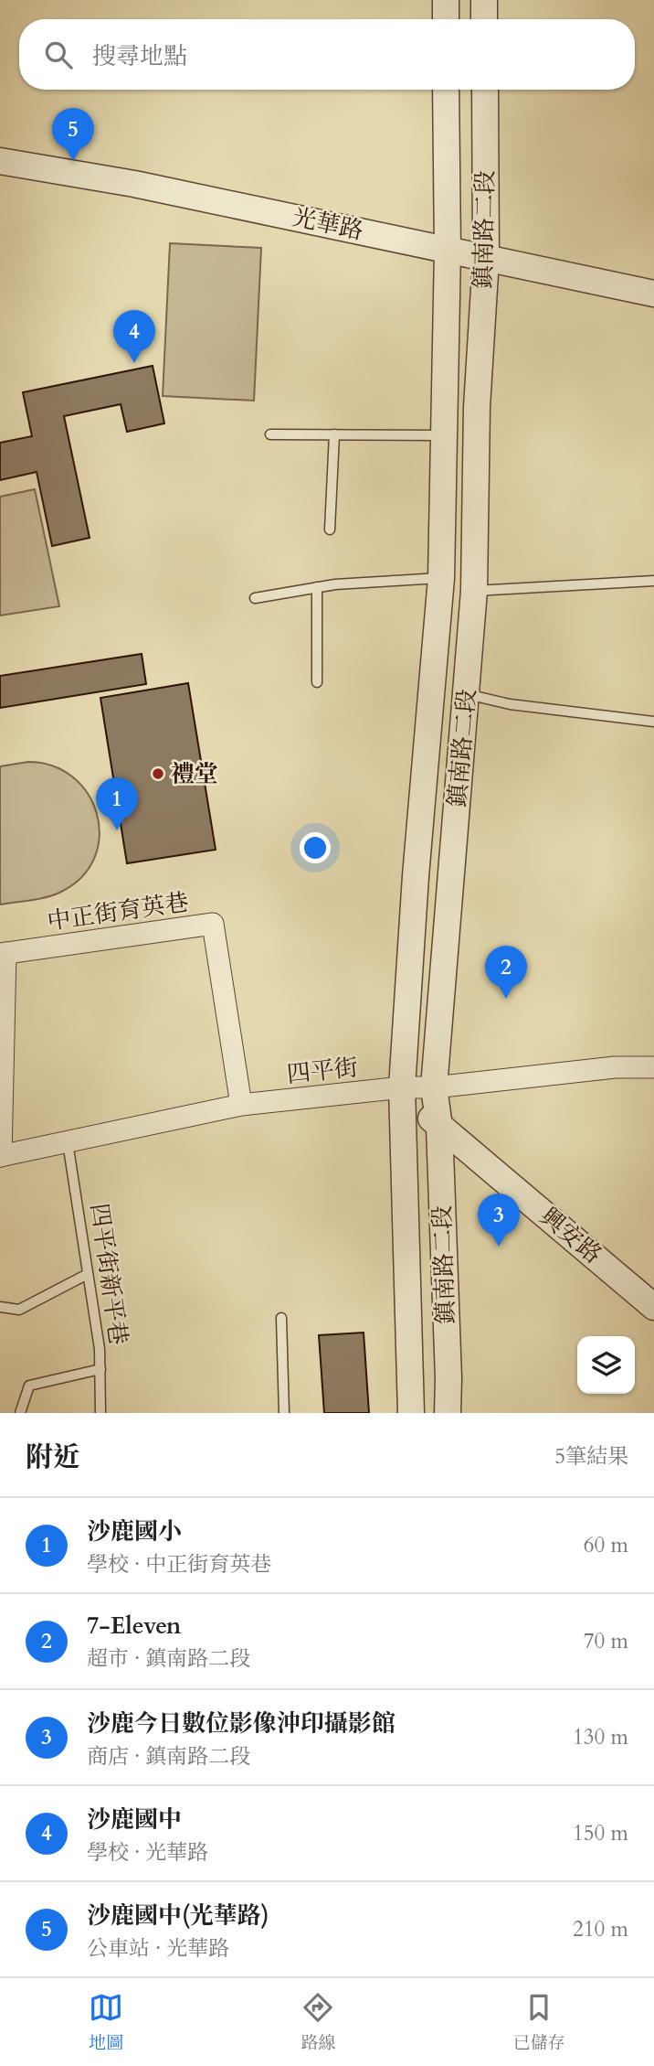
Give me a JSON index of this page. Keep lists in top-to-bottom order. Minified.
{"streets":{"street":["光華路","鎮南路二段","中正街育英巷","四平街","興安路"],"lane":["四平街新平巷"]},"crossings":[["光華路","鎮南路二段"],["鎮南路二段","四平街"],["鎮南路二段","興安路"],["中正街育英巷","四平街"],["四平街","興安路"],["四平街","四平街新平巷"]],"places":["禮堂"],"page":{"search":"搜尋地點","pins":["5","4","1","2","3"],"heading":["附近","5筆結果"],"list":[{"mark":"1","name":"沙鹿國小","note":"學校 · 中正街育英巷","value":"60 m"},{"mark":"2","name":"7-Eleven","note":"超市 · 鎮南路二段","value":"70 m"},{"mark":"3","name":"沙鹿今日數位影像沖印攝影館","note":"商店 · 鎮南路二段","value":"130 m"},{"mark":"4","name":"沙鹿國中","note":"學校 · 光華路","value":"150 m"},{"mark":"5","name":"沙鹿國中(光華路)","note":"公車站 · 光華路","value":"210 m"}],"nav":["地圖","路線","已儲存"]}}
